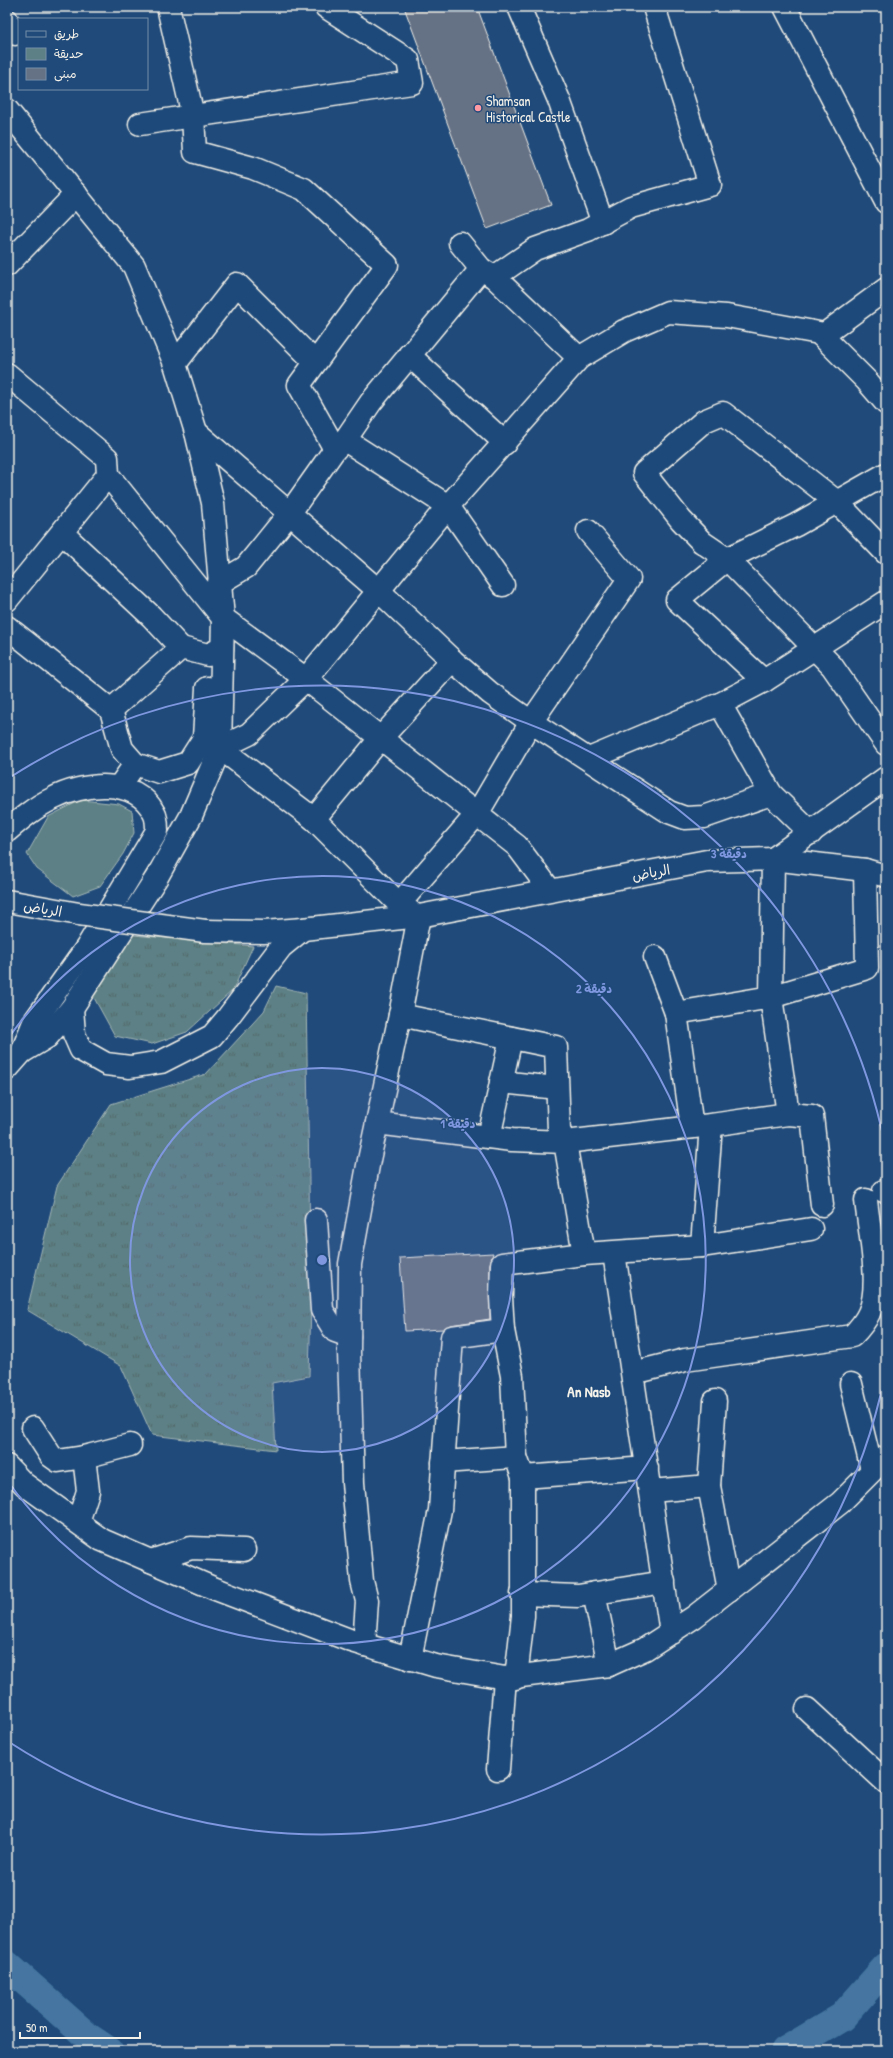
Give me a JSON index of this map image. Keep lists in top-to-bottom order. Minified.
{"streets":{"street":["الرياض"]},"districts":["An Nasb"],"places":["Shamsan Historical Castle"],"legend":["طريق","حديقة","مبنى"],"scale_bar":"50 m","rings":["3 دقيقة","2 دقيقة","1 دقيقة"]}
